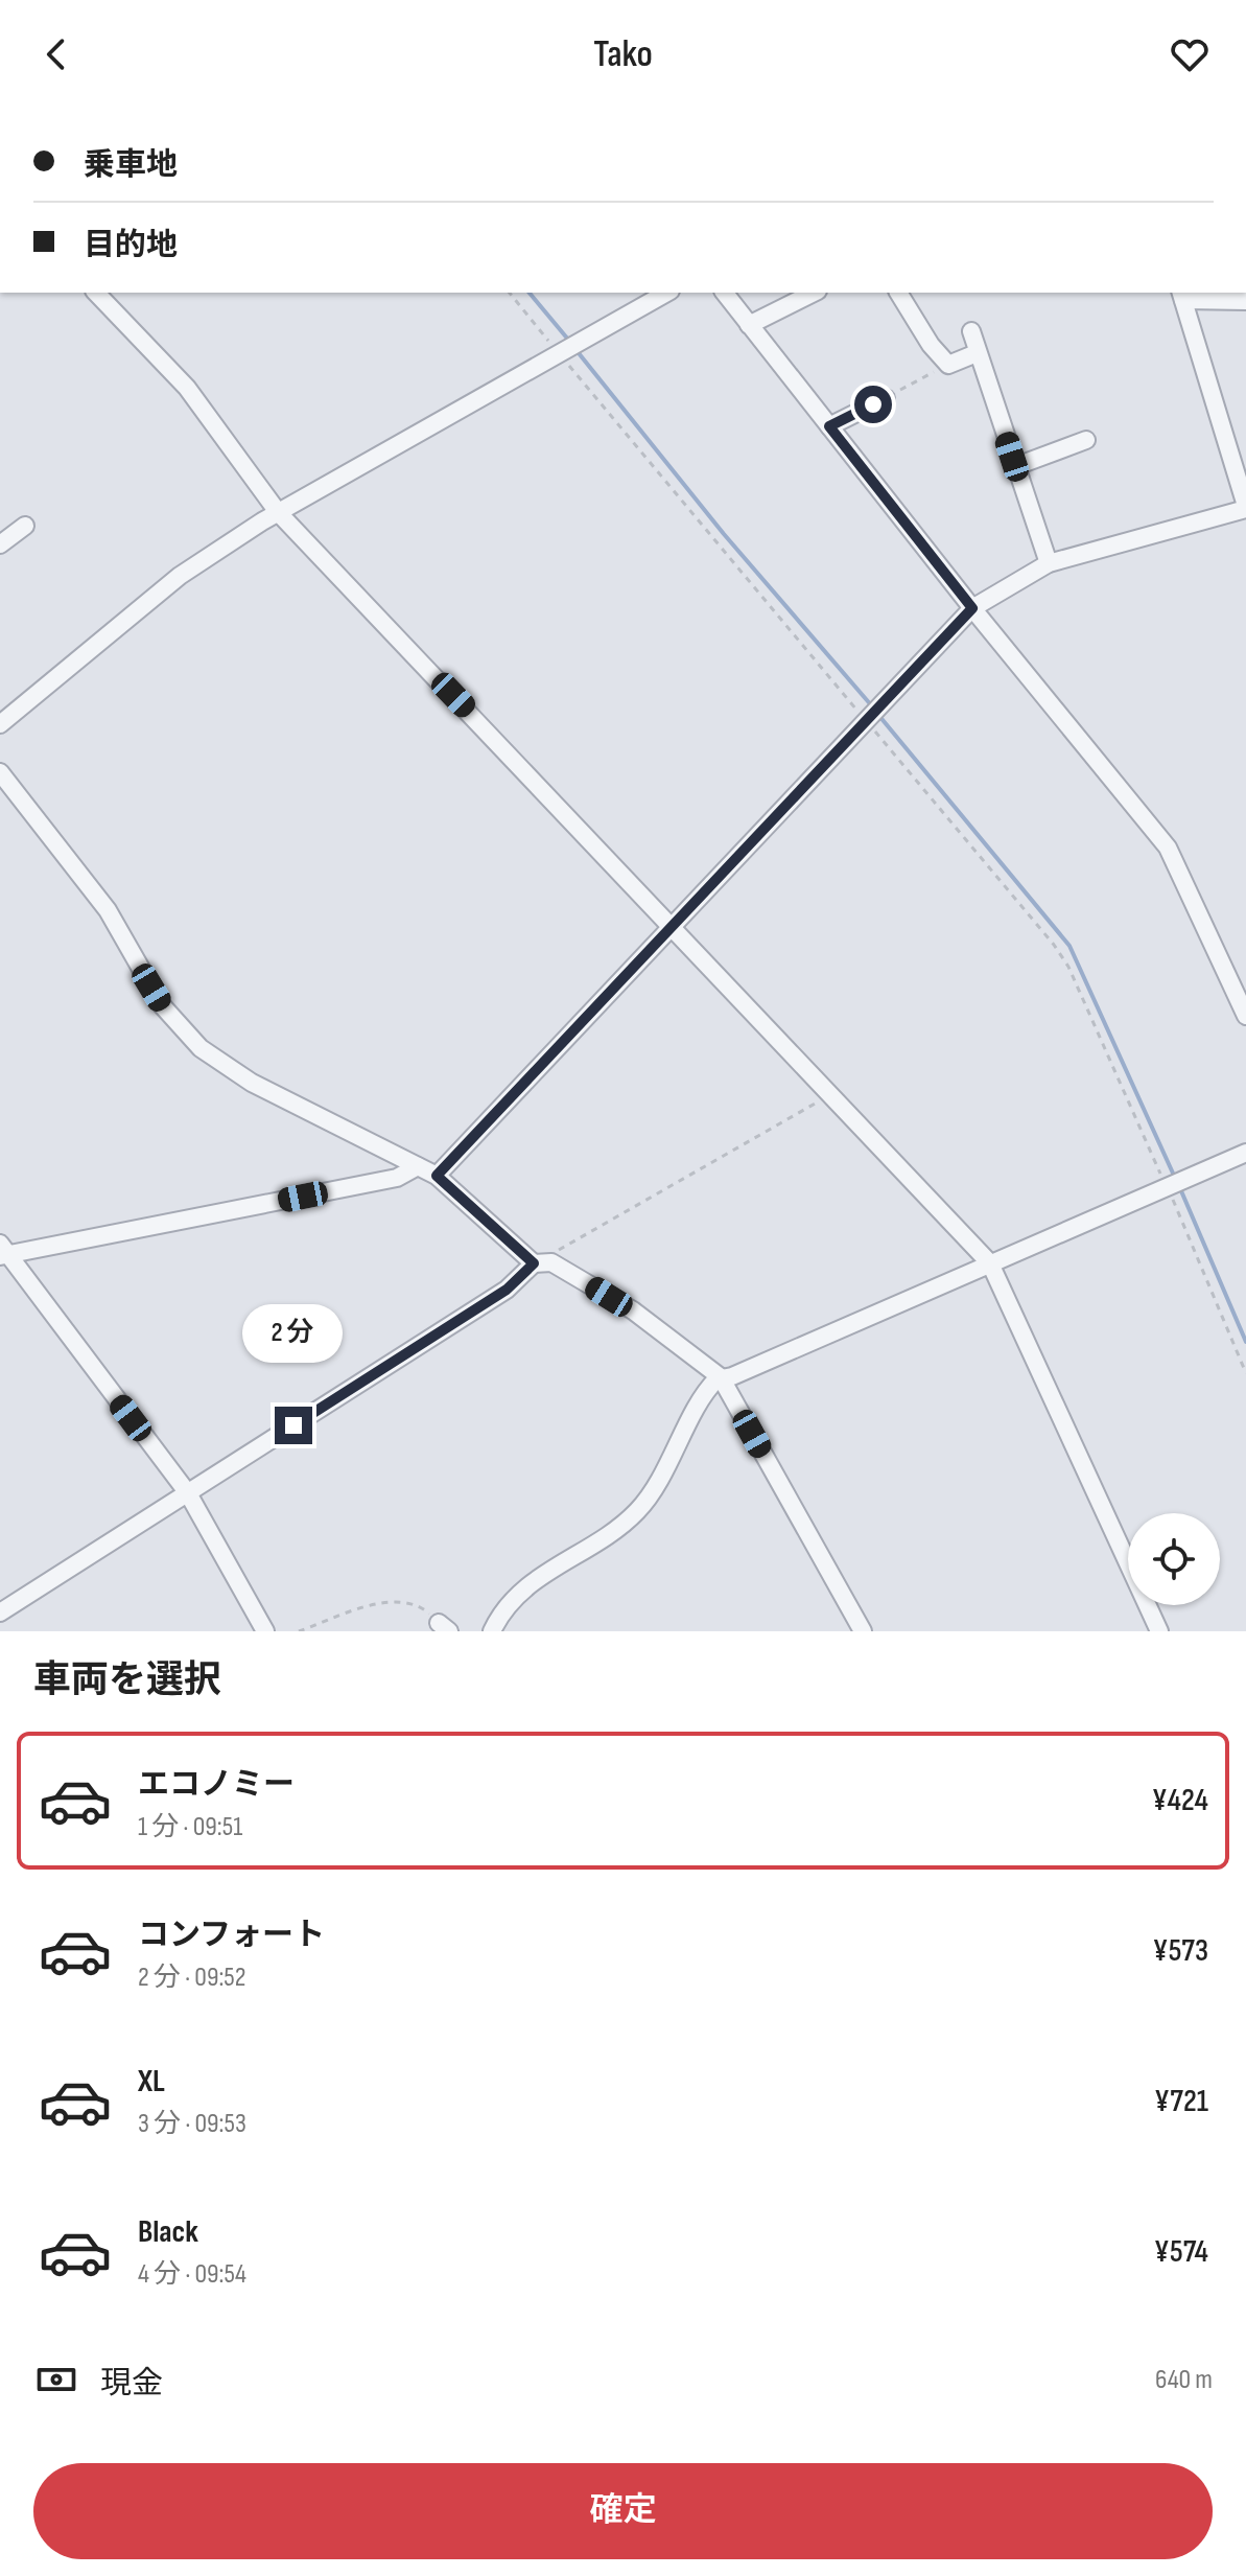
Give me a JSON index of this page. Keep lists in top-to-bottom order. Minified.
{"page":{"header":"Tako","banner":["乗車地","目的地"],"bubble":"2 分","heading":"車両を選択","list":[{"name":"エコノミー","note":"1 分 · 09:51","value":"¥424"},{"name":"コンフォート","note":"2 分 · 09:52","value":"¥573"},{"name":"XL","note":"3 分 · 09:53","value":"¥721"},{"name":"Black","note":"4 分 · 09:54","value":"¥574"}],"pay":["現金","640 m"],"buttons":"確定"}}
